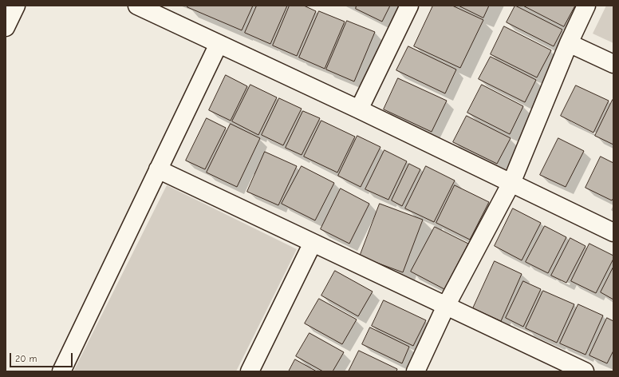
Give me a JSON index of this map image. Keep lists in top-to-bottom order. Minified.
{"scale_bar":"20 m"}
